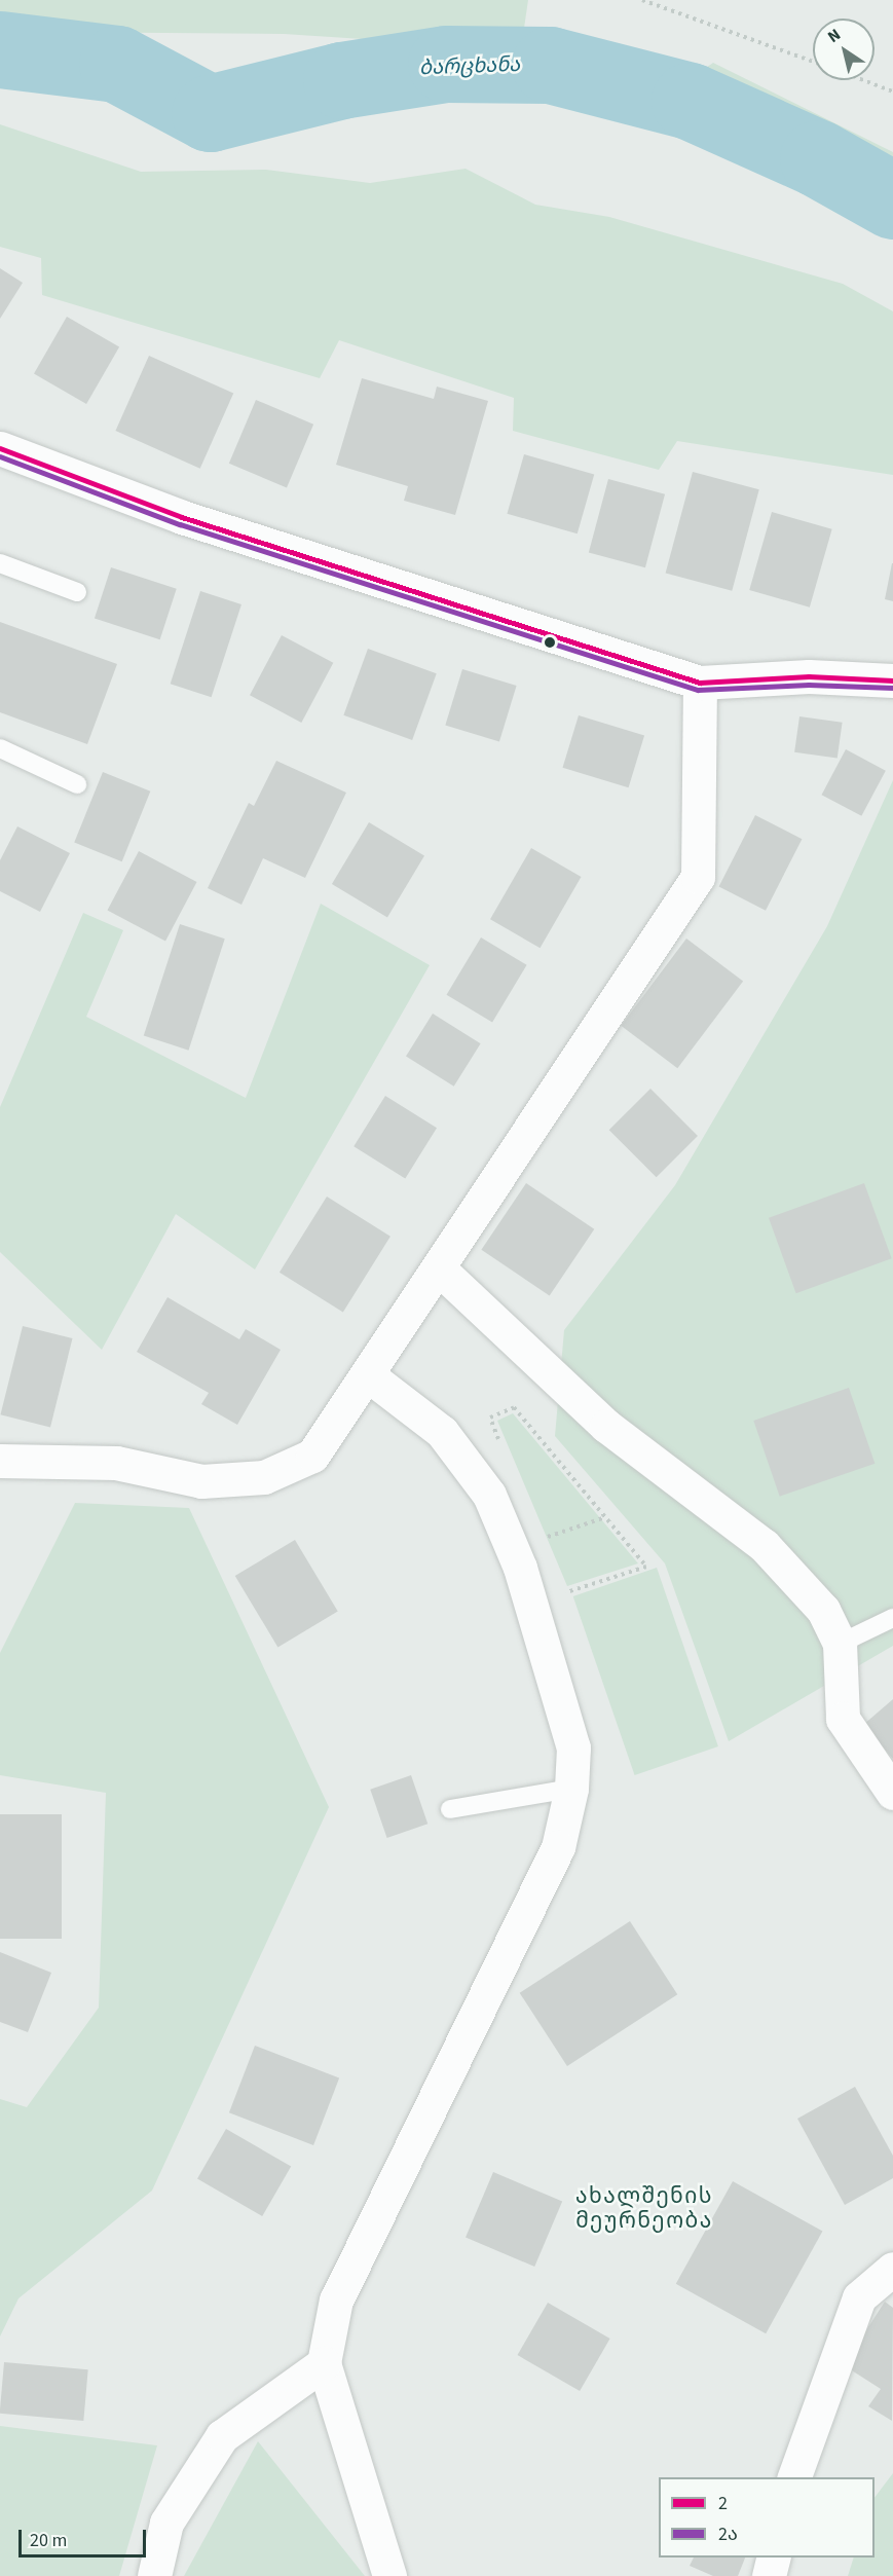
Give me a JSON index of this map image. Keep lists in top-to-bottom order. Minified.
{"districts":["ახალშენის მეურნეობა"],"water":["ბარცხანა"],"lines":["transit line 2","transit line 2ა"],"legend":["2","2ა"],"scale_bar":"20 m","north":"top left"}
